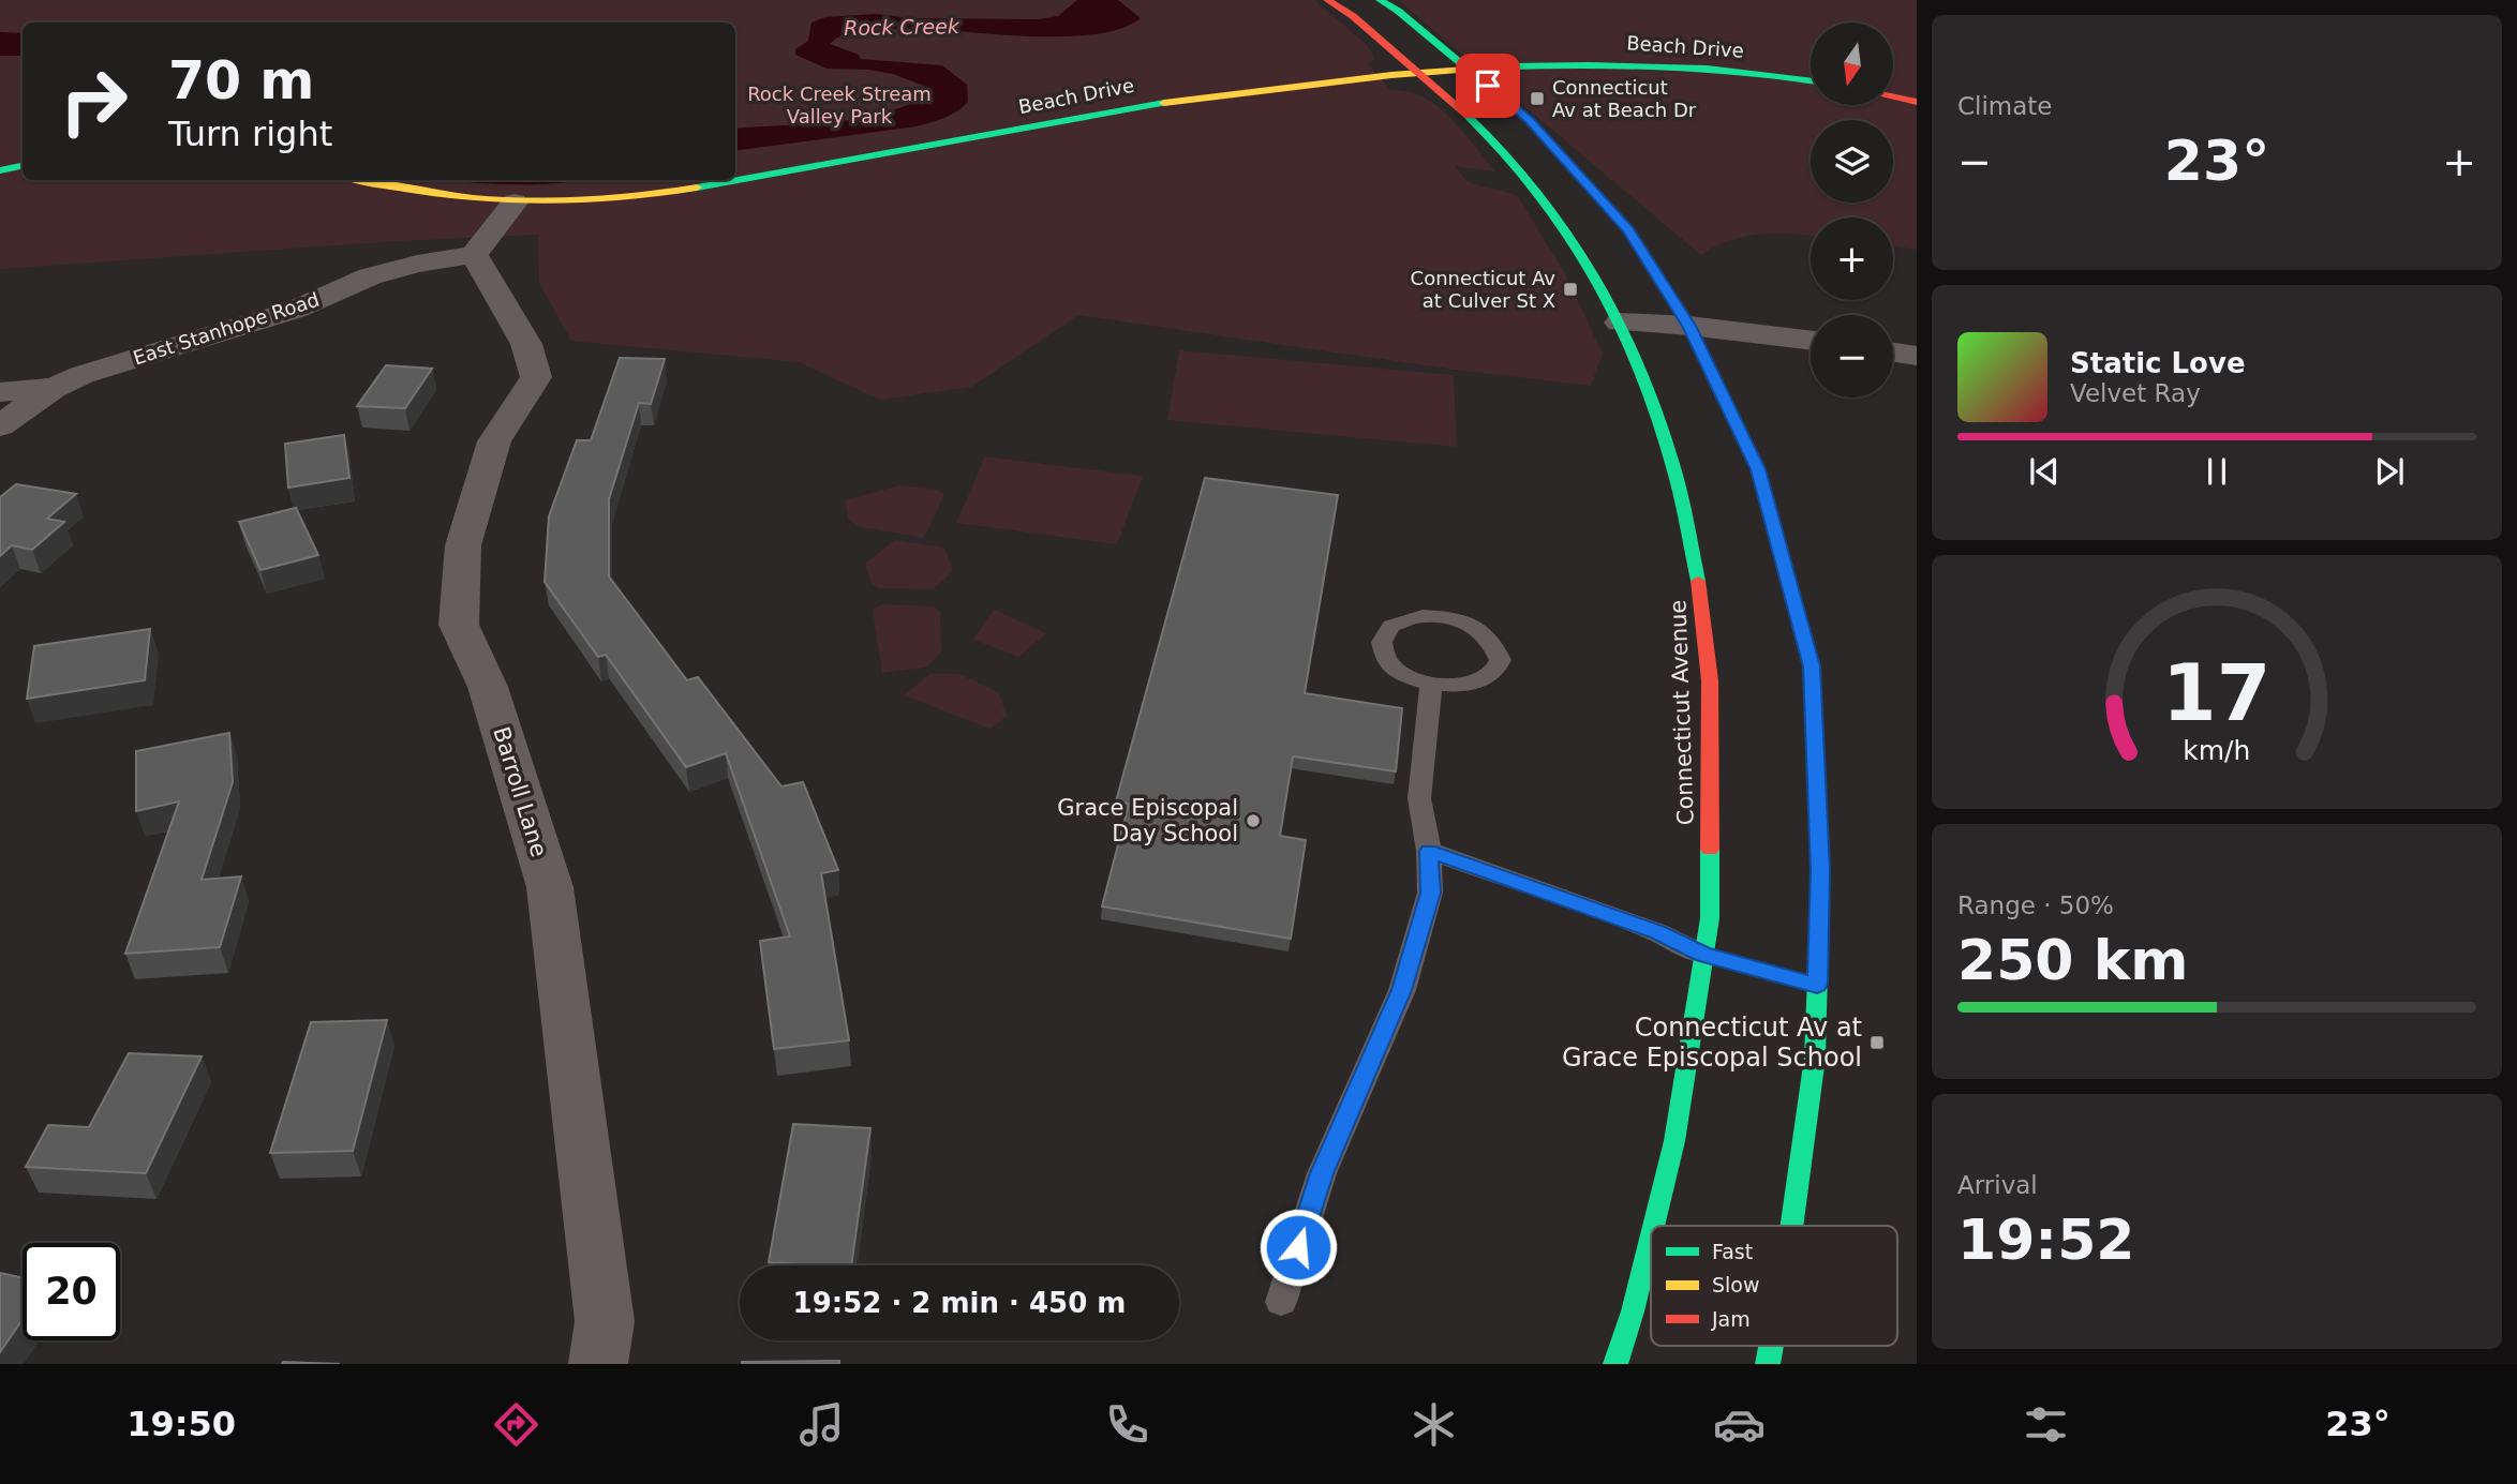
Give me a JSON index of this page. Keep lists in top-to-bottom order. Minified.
{"streets":{"main road":["Beach Drive","Connecticut Avenue"],"street":["East Stanhope Road","Barroll Lane"]},"crossings":[["Beach Drive","Connecticut Avenue"],["East Stanhope Road","Barroll Lane"]],"water":["Rock Creek"],"parks":["Rock Creek Stream Valley Park"],"places":{"transit":["Connecticut Av at Beach Dr","Connecticut Av at Culver St X","Connecticut Av at Grace Episcopal School"],"other":["Grace Episcopal Day School"]},"legend":["Fast","Slow","Jam"],"north":"bottom","page":{"tile":["Climate",["Range · 50%","250 km"],["Arrival","19:52"]],"map_buttons":["+","−"],"turn":["70 m","Turn right"],"heat":["−","23°","+"],"song":["Static Love","Velvet Ray"],"limit":"20","trip":"19:52 · 2 min · 450 m","tabs":["19:50","23°"],"gauge":["17","km/h"]}}
